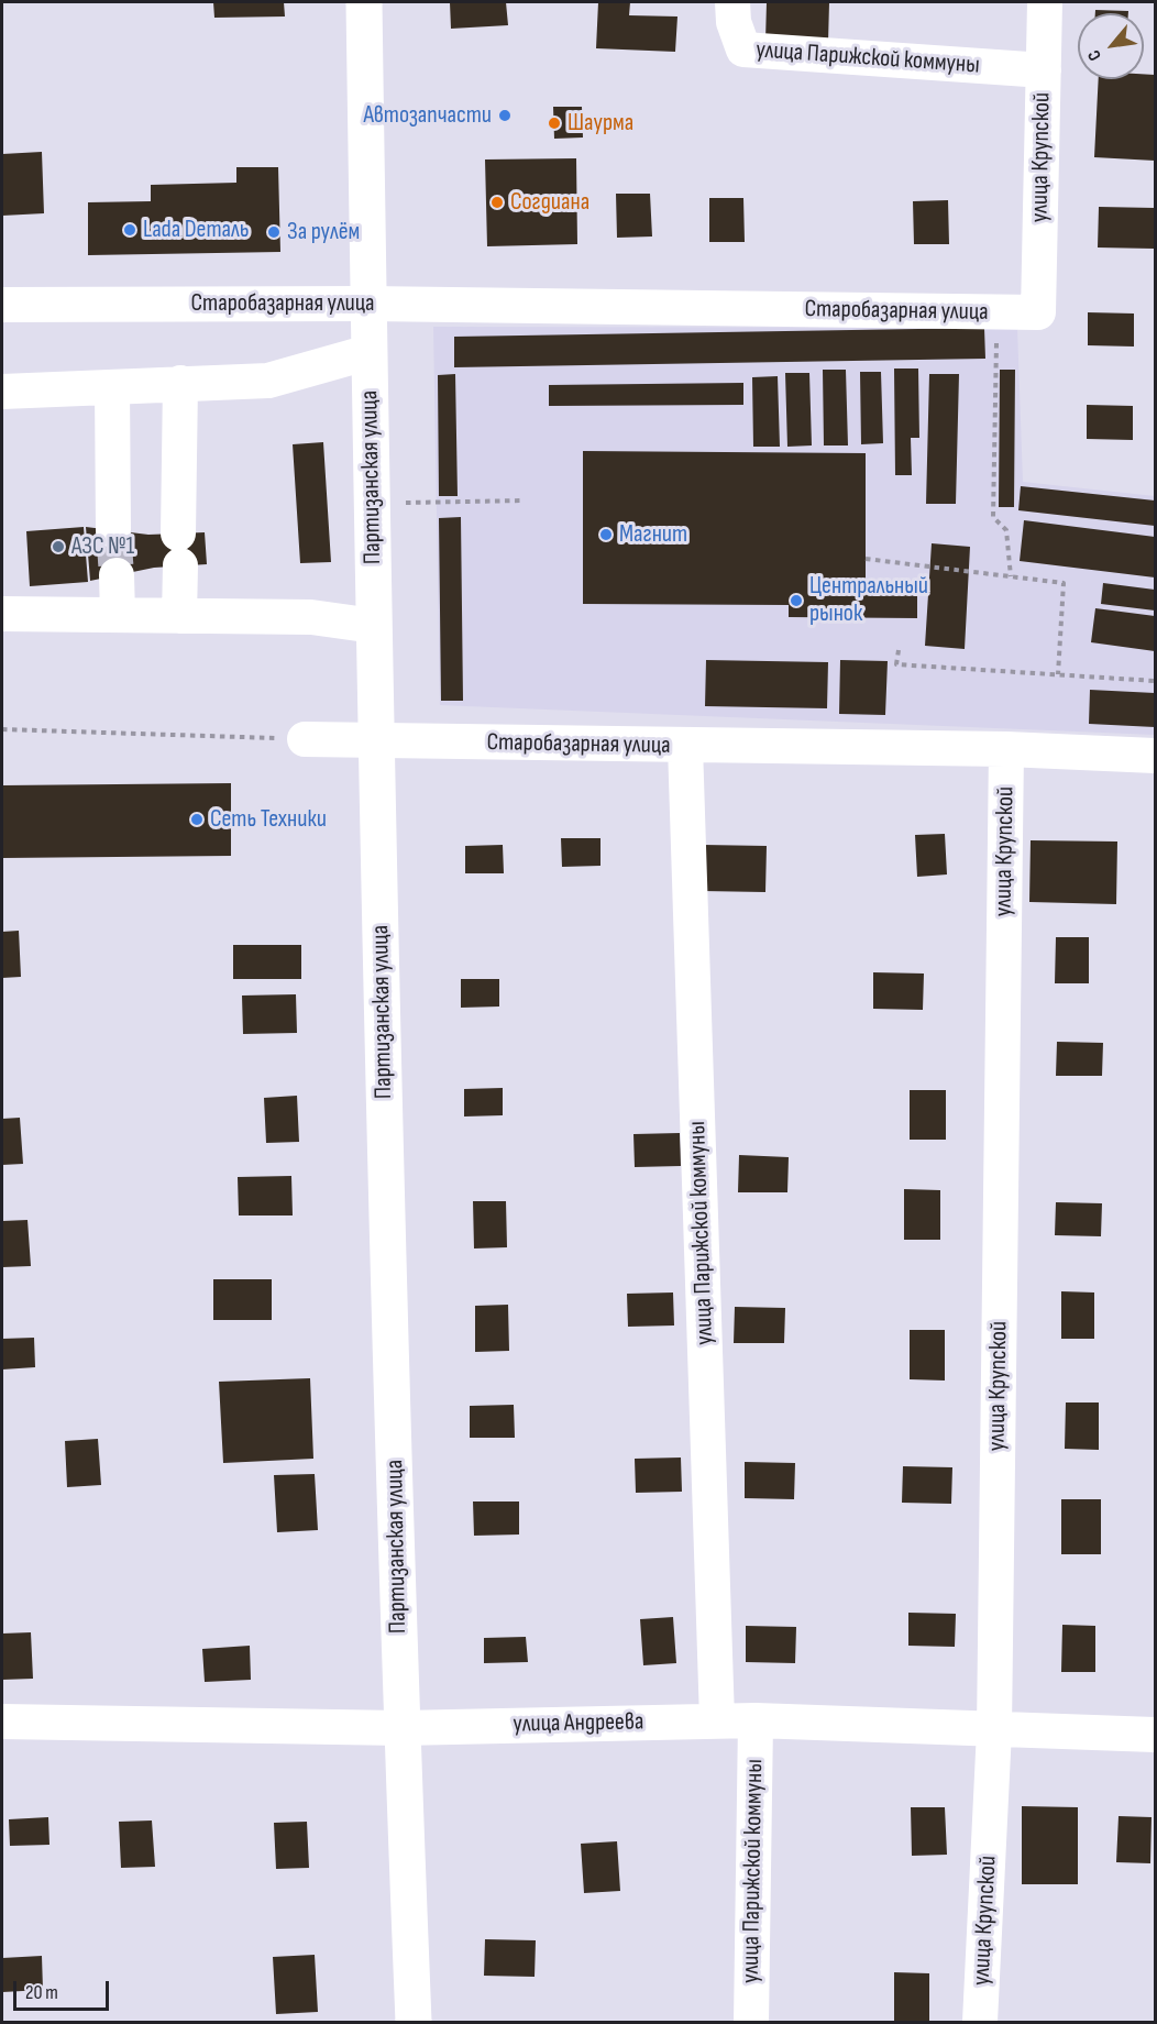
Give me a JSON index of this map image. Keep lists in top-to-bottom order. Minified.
{"streets":{"main road":["Партизанская улица"],"street":["улица Парижской коммуны","улица Крупской","Старобазарная улица","улица Андреева"]},"crossings":[["улица Парижской коммуны","улица Крупской"],["улица Парижской коммуны","Старобазарная улица"],["улица Парижской коммуны","улица Андреева"],["улица Крупской","Старобазарная улица"],["улица Крупской","улица Андреева"],["Старобазарная улица","Партизанская улица"],["Партизанская улица","улица Андреева"]],"places":["Автозапчасти","Шаурма","Согдиана","Lada Dеталь","За рулём","Магнит","АЗС №1","Центральный рынок","Сеть Техники"],"scale_bar":"20 m","north":"bottom left"}
